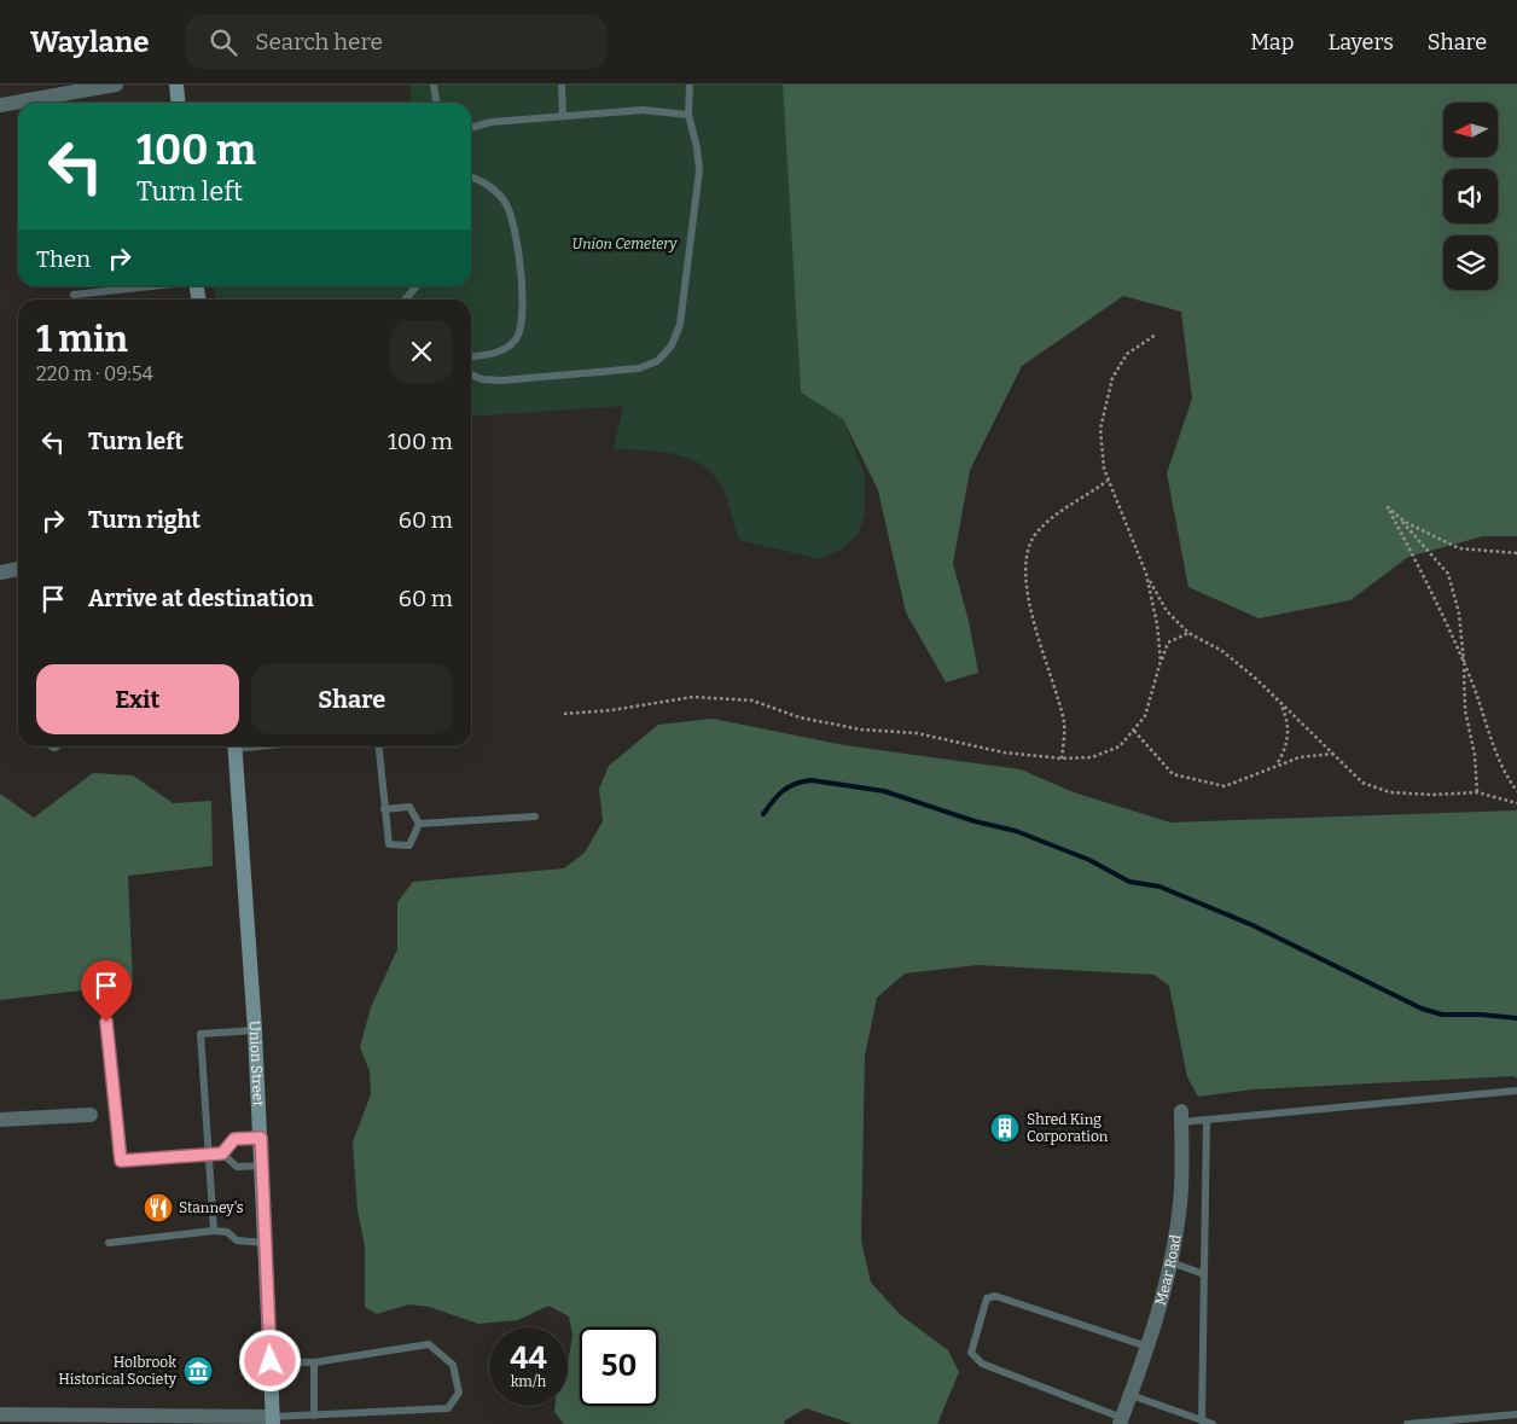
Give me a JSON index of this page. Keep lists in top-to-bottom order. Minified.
{"streets":{"main road":["Union Street"],"street":["Mear Road"]},"parks":["Union Cemetery"],"places":{"building":["Shred King Corporation"],"restaurant":["Stanney's"],"museum":["Holbrook Historical Society"]},"north":"left","page":{"header":"Waylane","search":"Search here","nav":["Map","Layers","Share"],"turn":["100 m","Turn left"],"then":"Then","heading":["1 min","220 m · 09:54"],"list":[{"name":"Turn left","value":"100 m"},{"name":"Turn right","value":"60 m"},{"name":"Arrive at destination","value":"60 m"}],"buttons":["Exit","Share"],"speed":"44 km/h","limit":"50"}}
